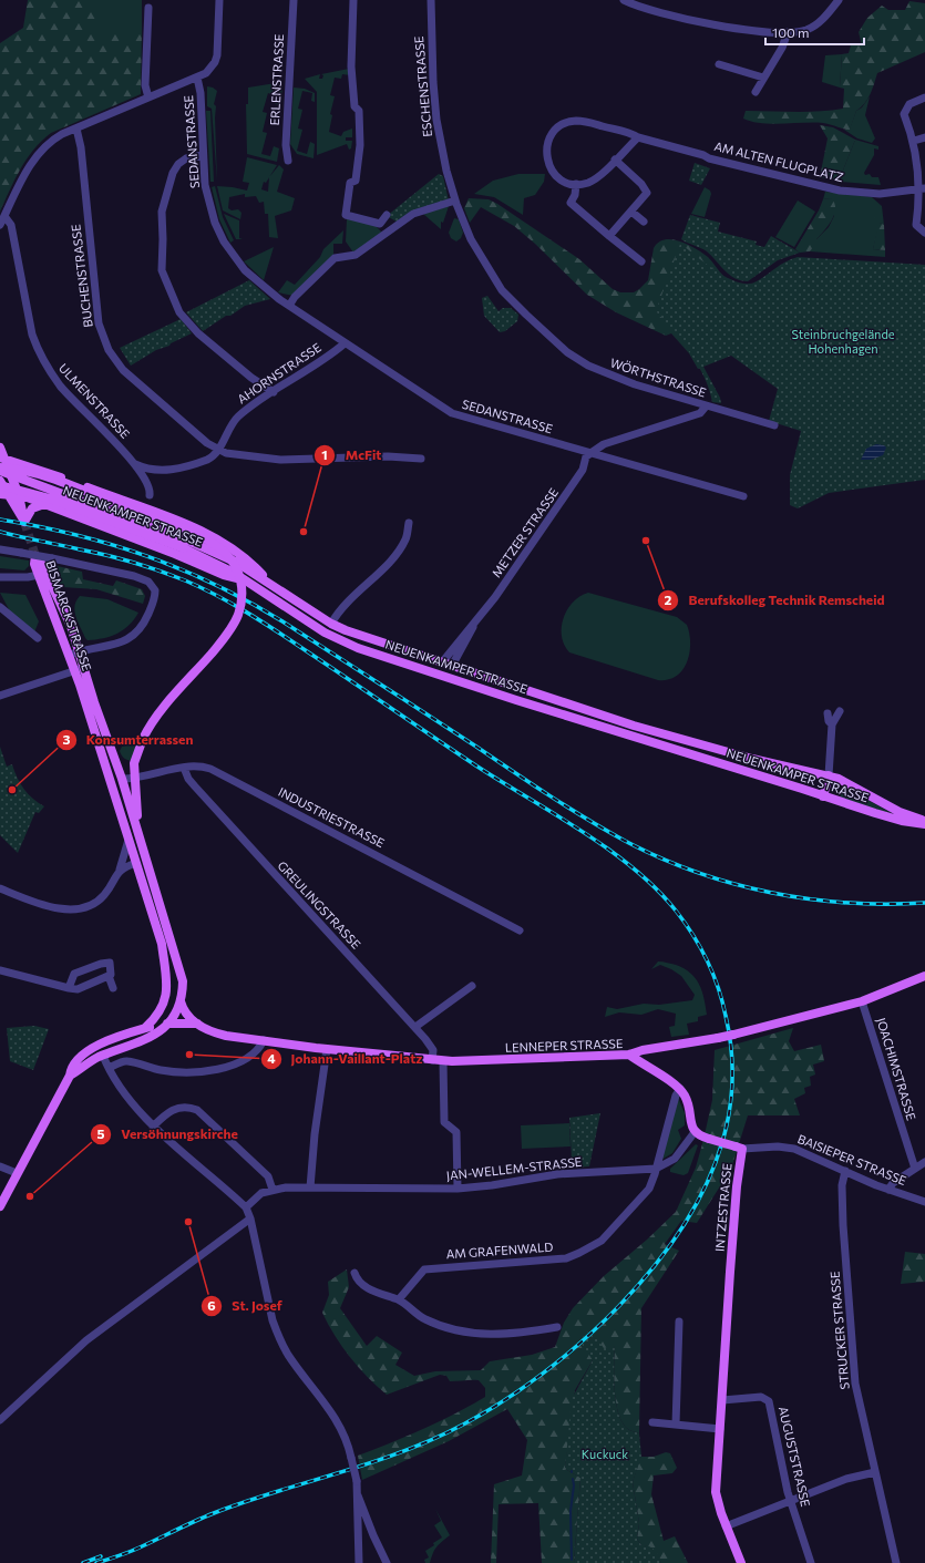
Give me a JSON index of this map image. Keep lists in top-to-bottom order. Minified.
{"streets":{"main road":["NEUENKAMPER STRASSE","BISMARCKSTRASSE","LENNEPER STRASSE","INTZESTRASSE"],"street":["ERLENSTRASSE","ESCHENSTRASSE","SEDANSTRASSE","AM ALTEN FLUGPLATZ","BUCHENSTRASSE","AHORNSTRASSE","WÖRTHSTRASSE","ULMENSTRASSE","METZER STRASSE","INDUSTRIESTRASSE","GREULINGSTRASSE","JOACHIMSTRASSE","BAISIEPER STRASSE","JAN-WELLEM-STRASSE","AM GRAFENWALD","STRUCKER STRASSE","AUGUSTSTRASSE"]},"crossings":[["ESCHENSTRASSE","WÖRTHSTRASSE"],["SEDANSTRASSE","AHORNSTRASSE"],["SEDANSTRASSE","METZER STRASSE"],["BUCHENSTRASSE","AHORNSTRASSE"],["NEUENKAMPER STRASSE","METZER STRASSE"],["BISMARCKSTRASSE","INDUSTRIESTRASSE"],["BISMARCKSTRASSE","LENNEPER STRASSE"],["INDUSTRIESTRASSE","GREULINGSTRASSE"],["GREULINGSTRASSE","LENNEPER STRASSE"],["LENNEPER STRASSE","JOACHIMSTRASSE"],["BAISIEPER STRASSE","INTZESTRASSE"],["BAISIEPER STRASSE","STRUCKER STRASSE"],["JAN-WELLEM-STRASSE","INTZESTRASSE"],["JAN-WELLEM-STRASSE","AM GRAFENWALD"],["INTZESTRASSE","AUGUSTSTRASSE"]],"parks":["Steinbruchgelände Hohenhagen","Kuckuck"],"places":["McFit","Berufskolleg Technik Remscheid","Konsumterrassen","Johann-Vaillant-Platz","Versöhnungskirche","St. Josef"],"scale_bar":"100 m"}
